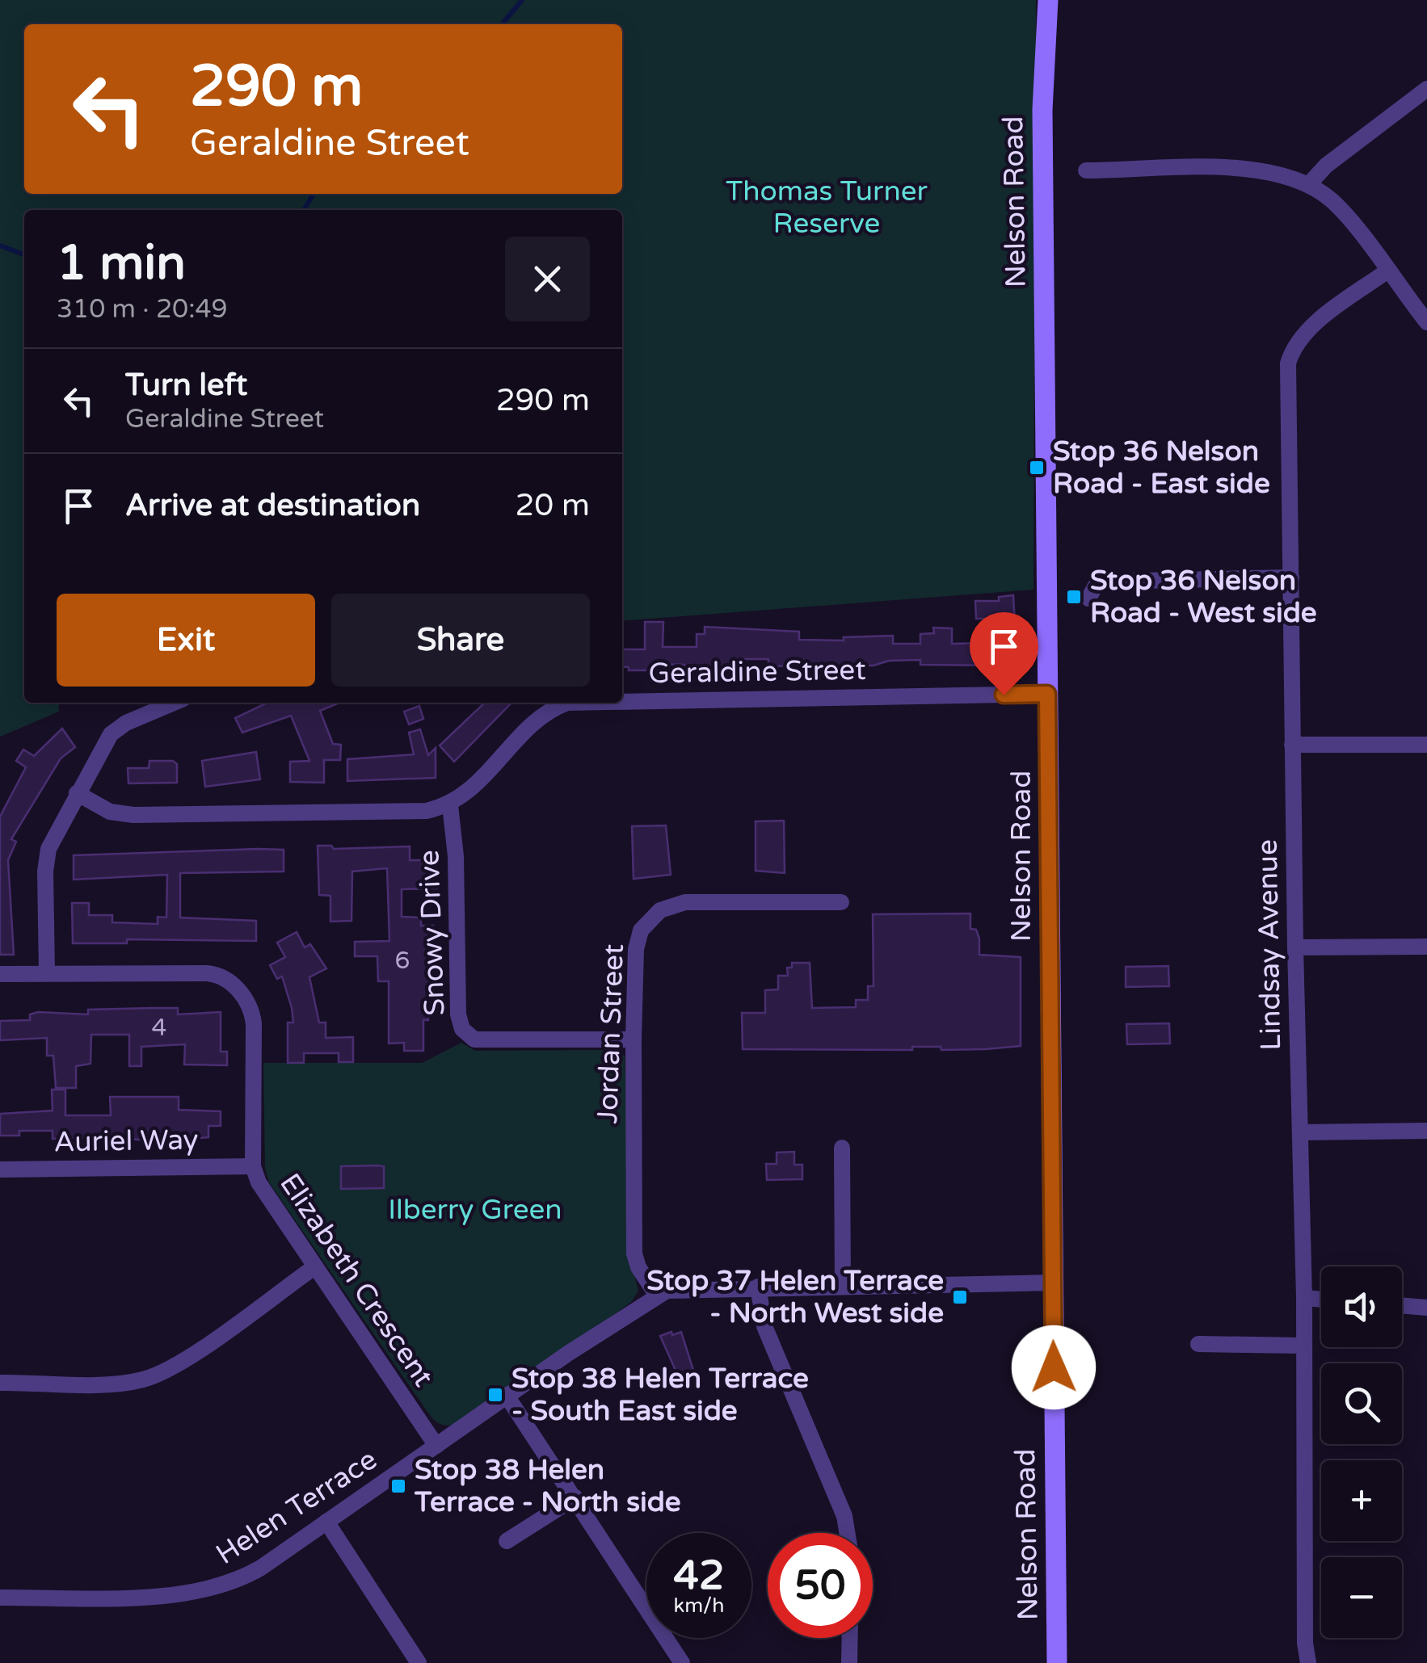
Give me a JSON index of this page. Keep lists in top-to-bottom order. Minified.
{"streets":{"main road":["Nelson Road"],"street":["Geraldine Street","Snowy Drive","Lindsay Avenue","Jordan Street","Auriel Way","Elizabeth Crescent","Helen Terrace"]},"crossings":[["Nelson Road","Geraldine Street"],["Nelson Road","Helen Terrace"],["Geraldine Street","Snowy Drive"],["Snowy Drive","Jordan Street"],["Jordan Street","Helen Terrace"],["Auriel Way","Elizabeth Crescent"],["Elizabeth Crescent","Helen Terrace"]],"parks":["Thomas Turner Reserve","Ilberry Green"],"places":{"transit":["Stop 36 Nelson Road - East side","Stop 36 Nelson Road - West side","Stop 37 Helen Terrace - North West side","Stop 38 Helen Terrace - South East side","Stop 38 Helen Terrace - North side"]},"house_numbers":["6","4"],"page":{"turn":["290 m","Geraldine Street"],"heading":["1 min","310 m · 20:49"],"list":[{"name":"Turn left","note":"Geraldine Street","value":"290 m"},{"name":"Arrive at destination","value":"20 m"}],"buttons":["Exit","Share"],"map_buttons":["+","−"],"speed":"42 km/h","limit":"50"}}
